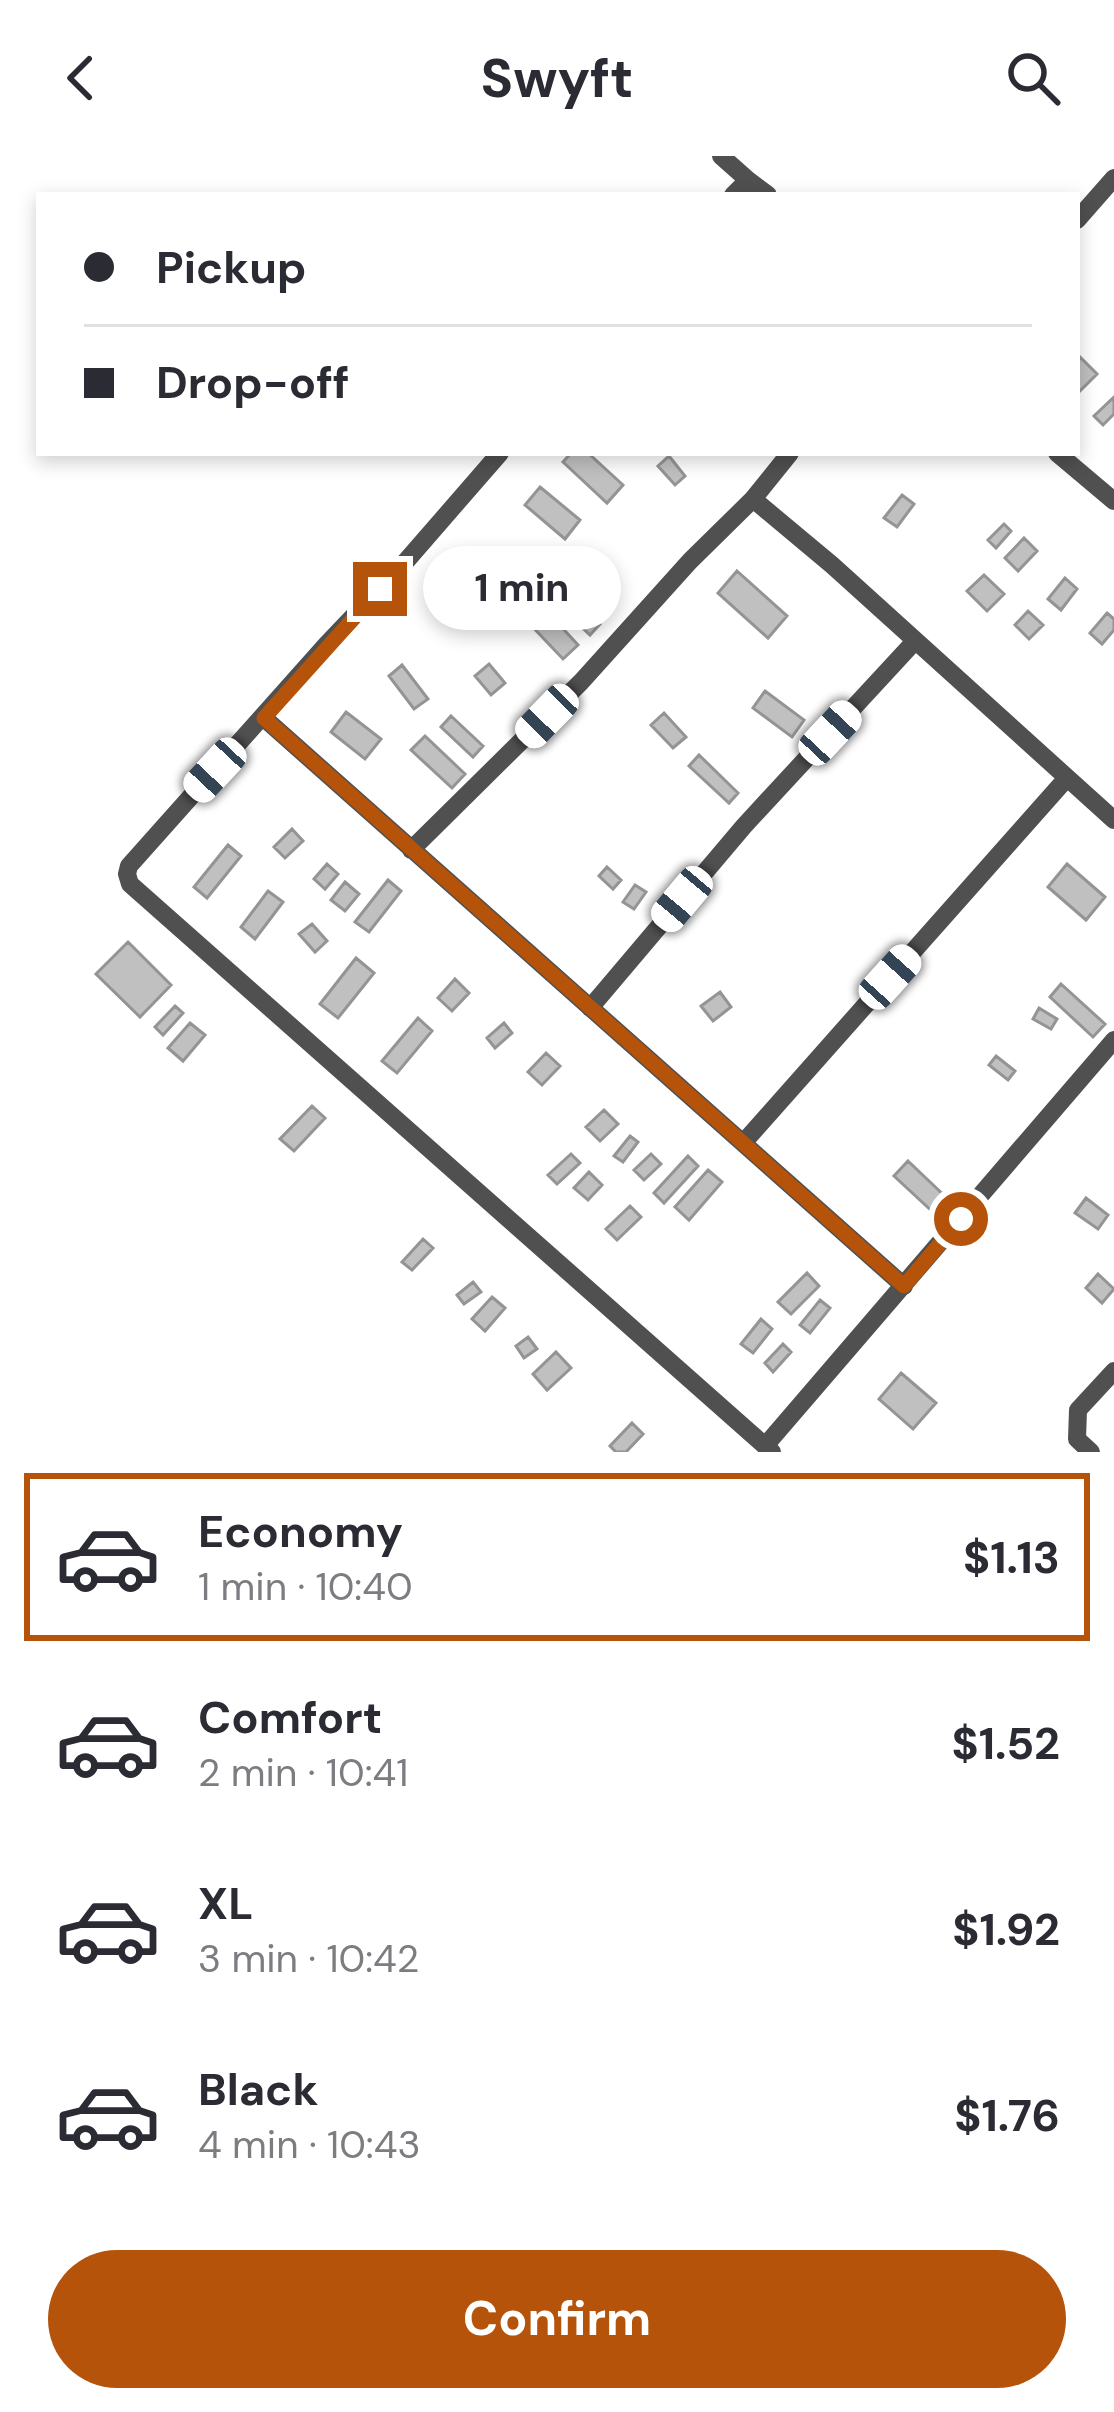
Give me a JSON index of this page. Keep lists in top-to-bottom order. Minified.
{"page":{"header":"Swyft","banner":["Pickup","Drop-off"],"bubble":"1 min","list":[{"name":"Economy","note":"1 min · 10:40","value":"$1.13"},{"name":"Comfort","note":"2 min · 10:41","value":"$1.52"},{"name":"XL","note":"3 min · 10:42","value":"$1.92"},{"name":"Black","note":"4 min · 10:43","value":"$1.76"}],"buttons":"Confirm"}}
